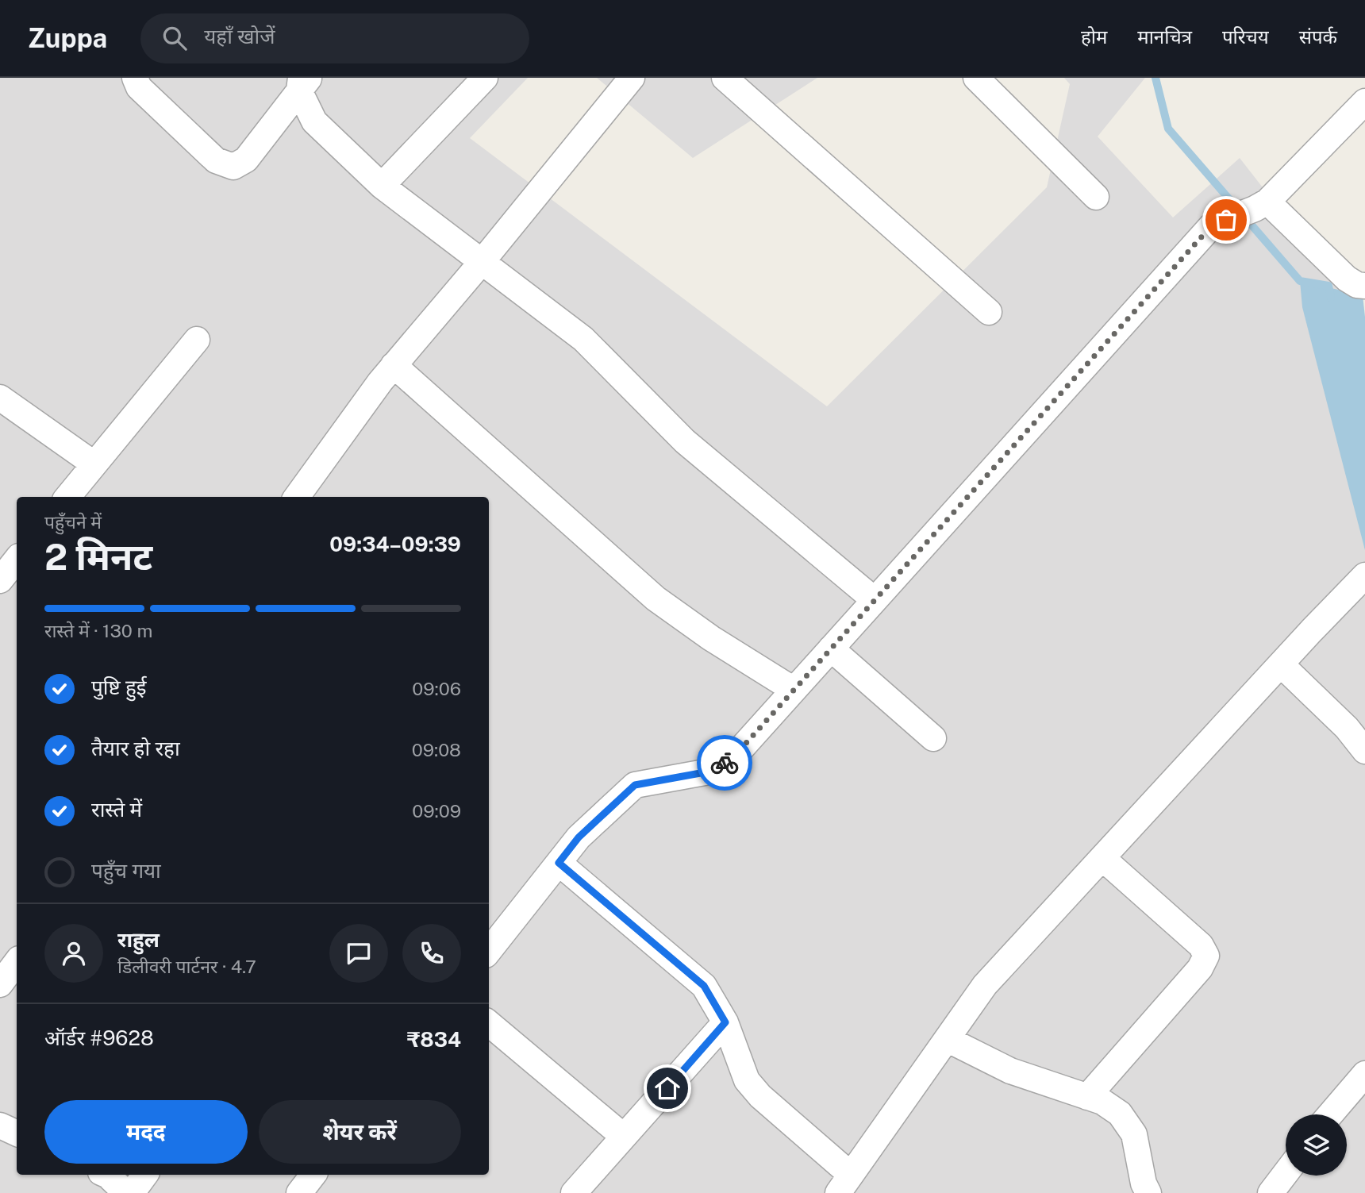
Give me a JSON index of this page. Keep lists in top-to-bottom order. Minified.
{"page":{"header":"Zuppa","search":"यहाँ खोजें","nav":["होम","मानचित्र","परिचय","संपर्क"],"heading":["2 मिनट","पहुँचने में","09:34–09:39"],"panel":["राहुल","डिलीवरी पार्टनर · 4.7","ऑर्डर #9628","₹834"],"bar":"रास्ते में · 130 m","list":[["पुष्टि हुई","09:06"],["तैयार हो रहा","09:08"],["रास्ते में","09:09"],"पहुँच गया"],"buttons":["मदद","शेयर करें"]}}
